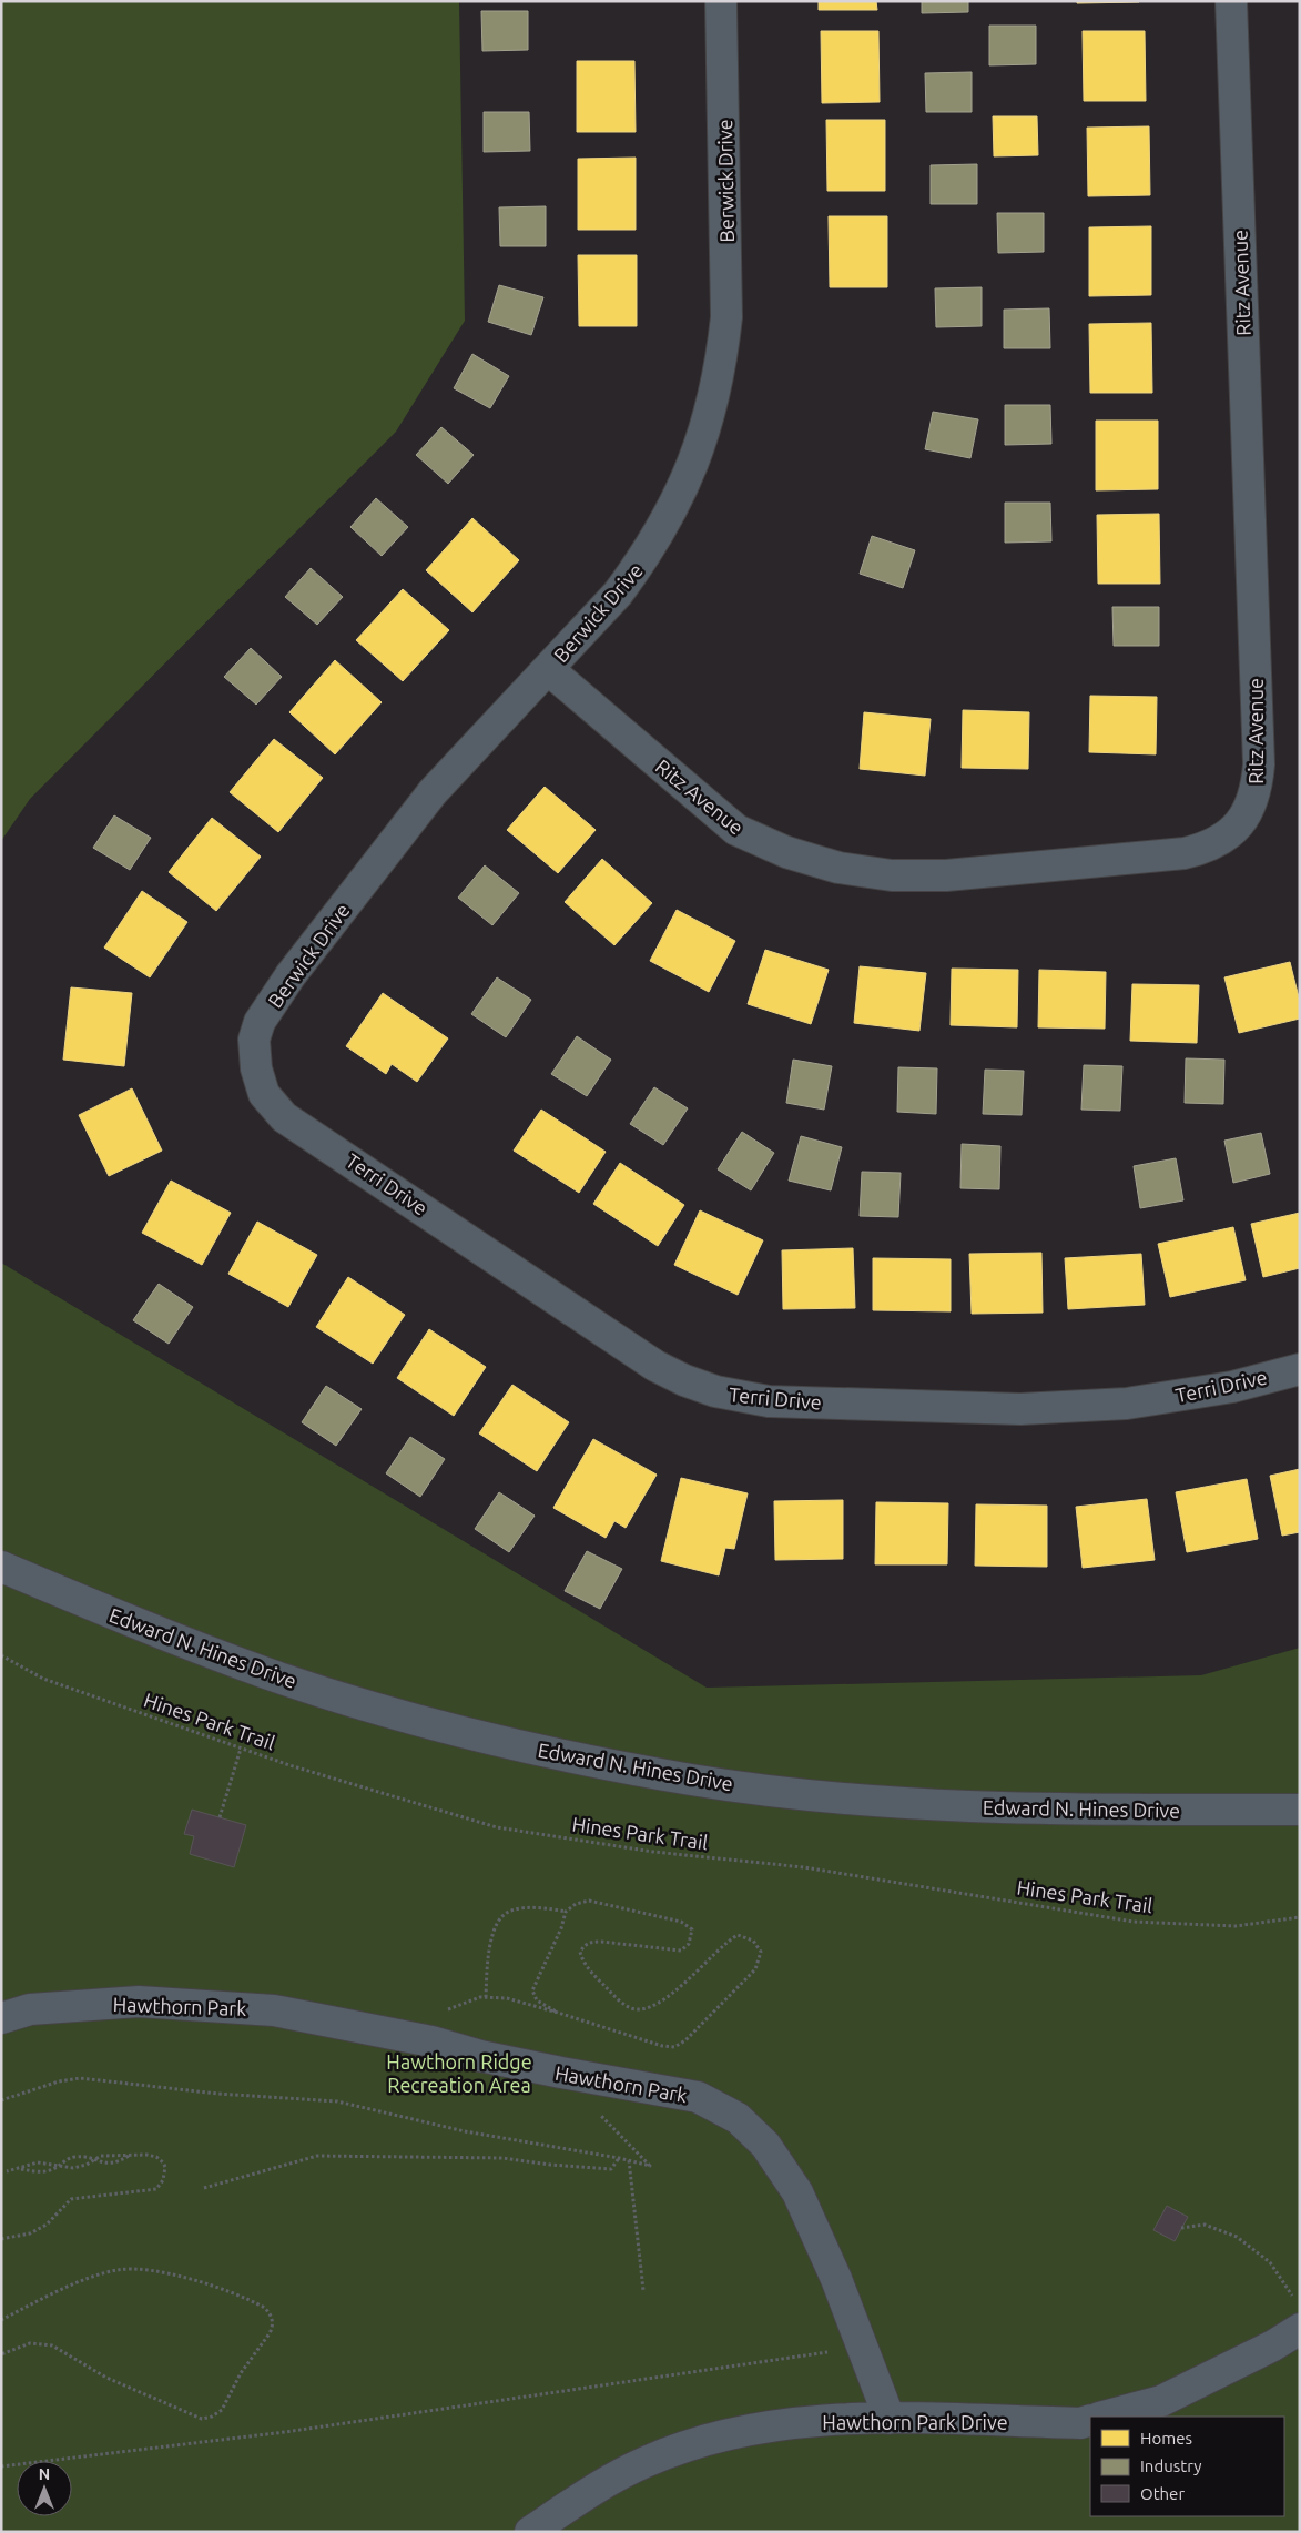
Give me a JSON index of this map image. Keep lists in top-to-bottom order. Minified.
{"streets":{"street":["Berwick Drive","Ritz Avenue","Terri Drive","Edward N. Hines Drive","Hawthorn Park","Hawthorn Park Drive"],"path":["Hines Park Trail"]},"crossings":[["Berwick Drive","Ritz Avenue"],["Berwick Drive","Terri Drive"],["Hawthorn Park","Hawthorn Park Drive"]],"parks":["Hawthorn Ridge Recreation Area"],"legend":["Homes","Industry","Other"],"north":"top"}
